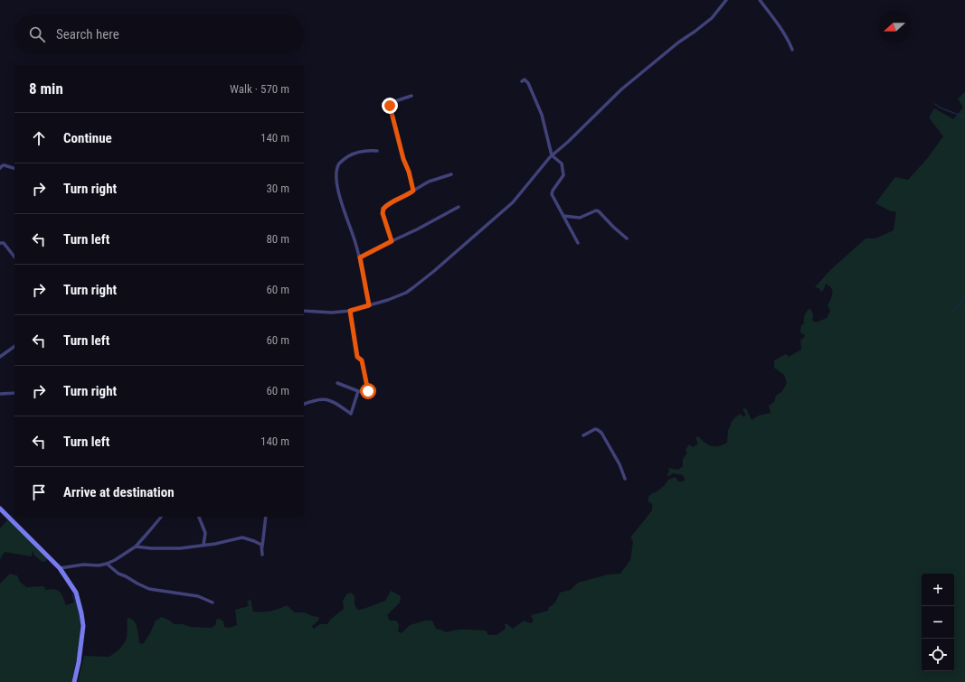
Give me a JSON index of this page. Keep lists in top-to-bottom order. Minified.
{"north":"left","page":{"search":"Search here","heading":["8 min","Walk · 570 m"],"list":[["Continue","140 m"],["Turn right","30 m"],["Turn left","80 m"],["Turn right","60 m"],["Turn left","60 m"],["Turn right","60 m"],["Turn left","140 m"],"Arrive at destination"],"map_buttons":["+","−"]}}
